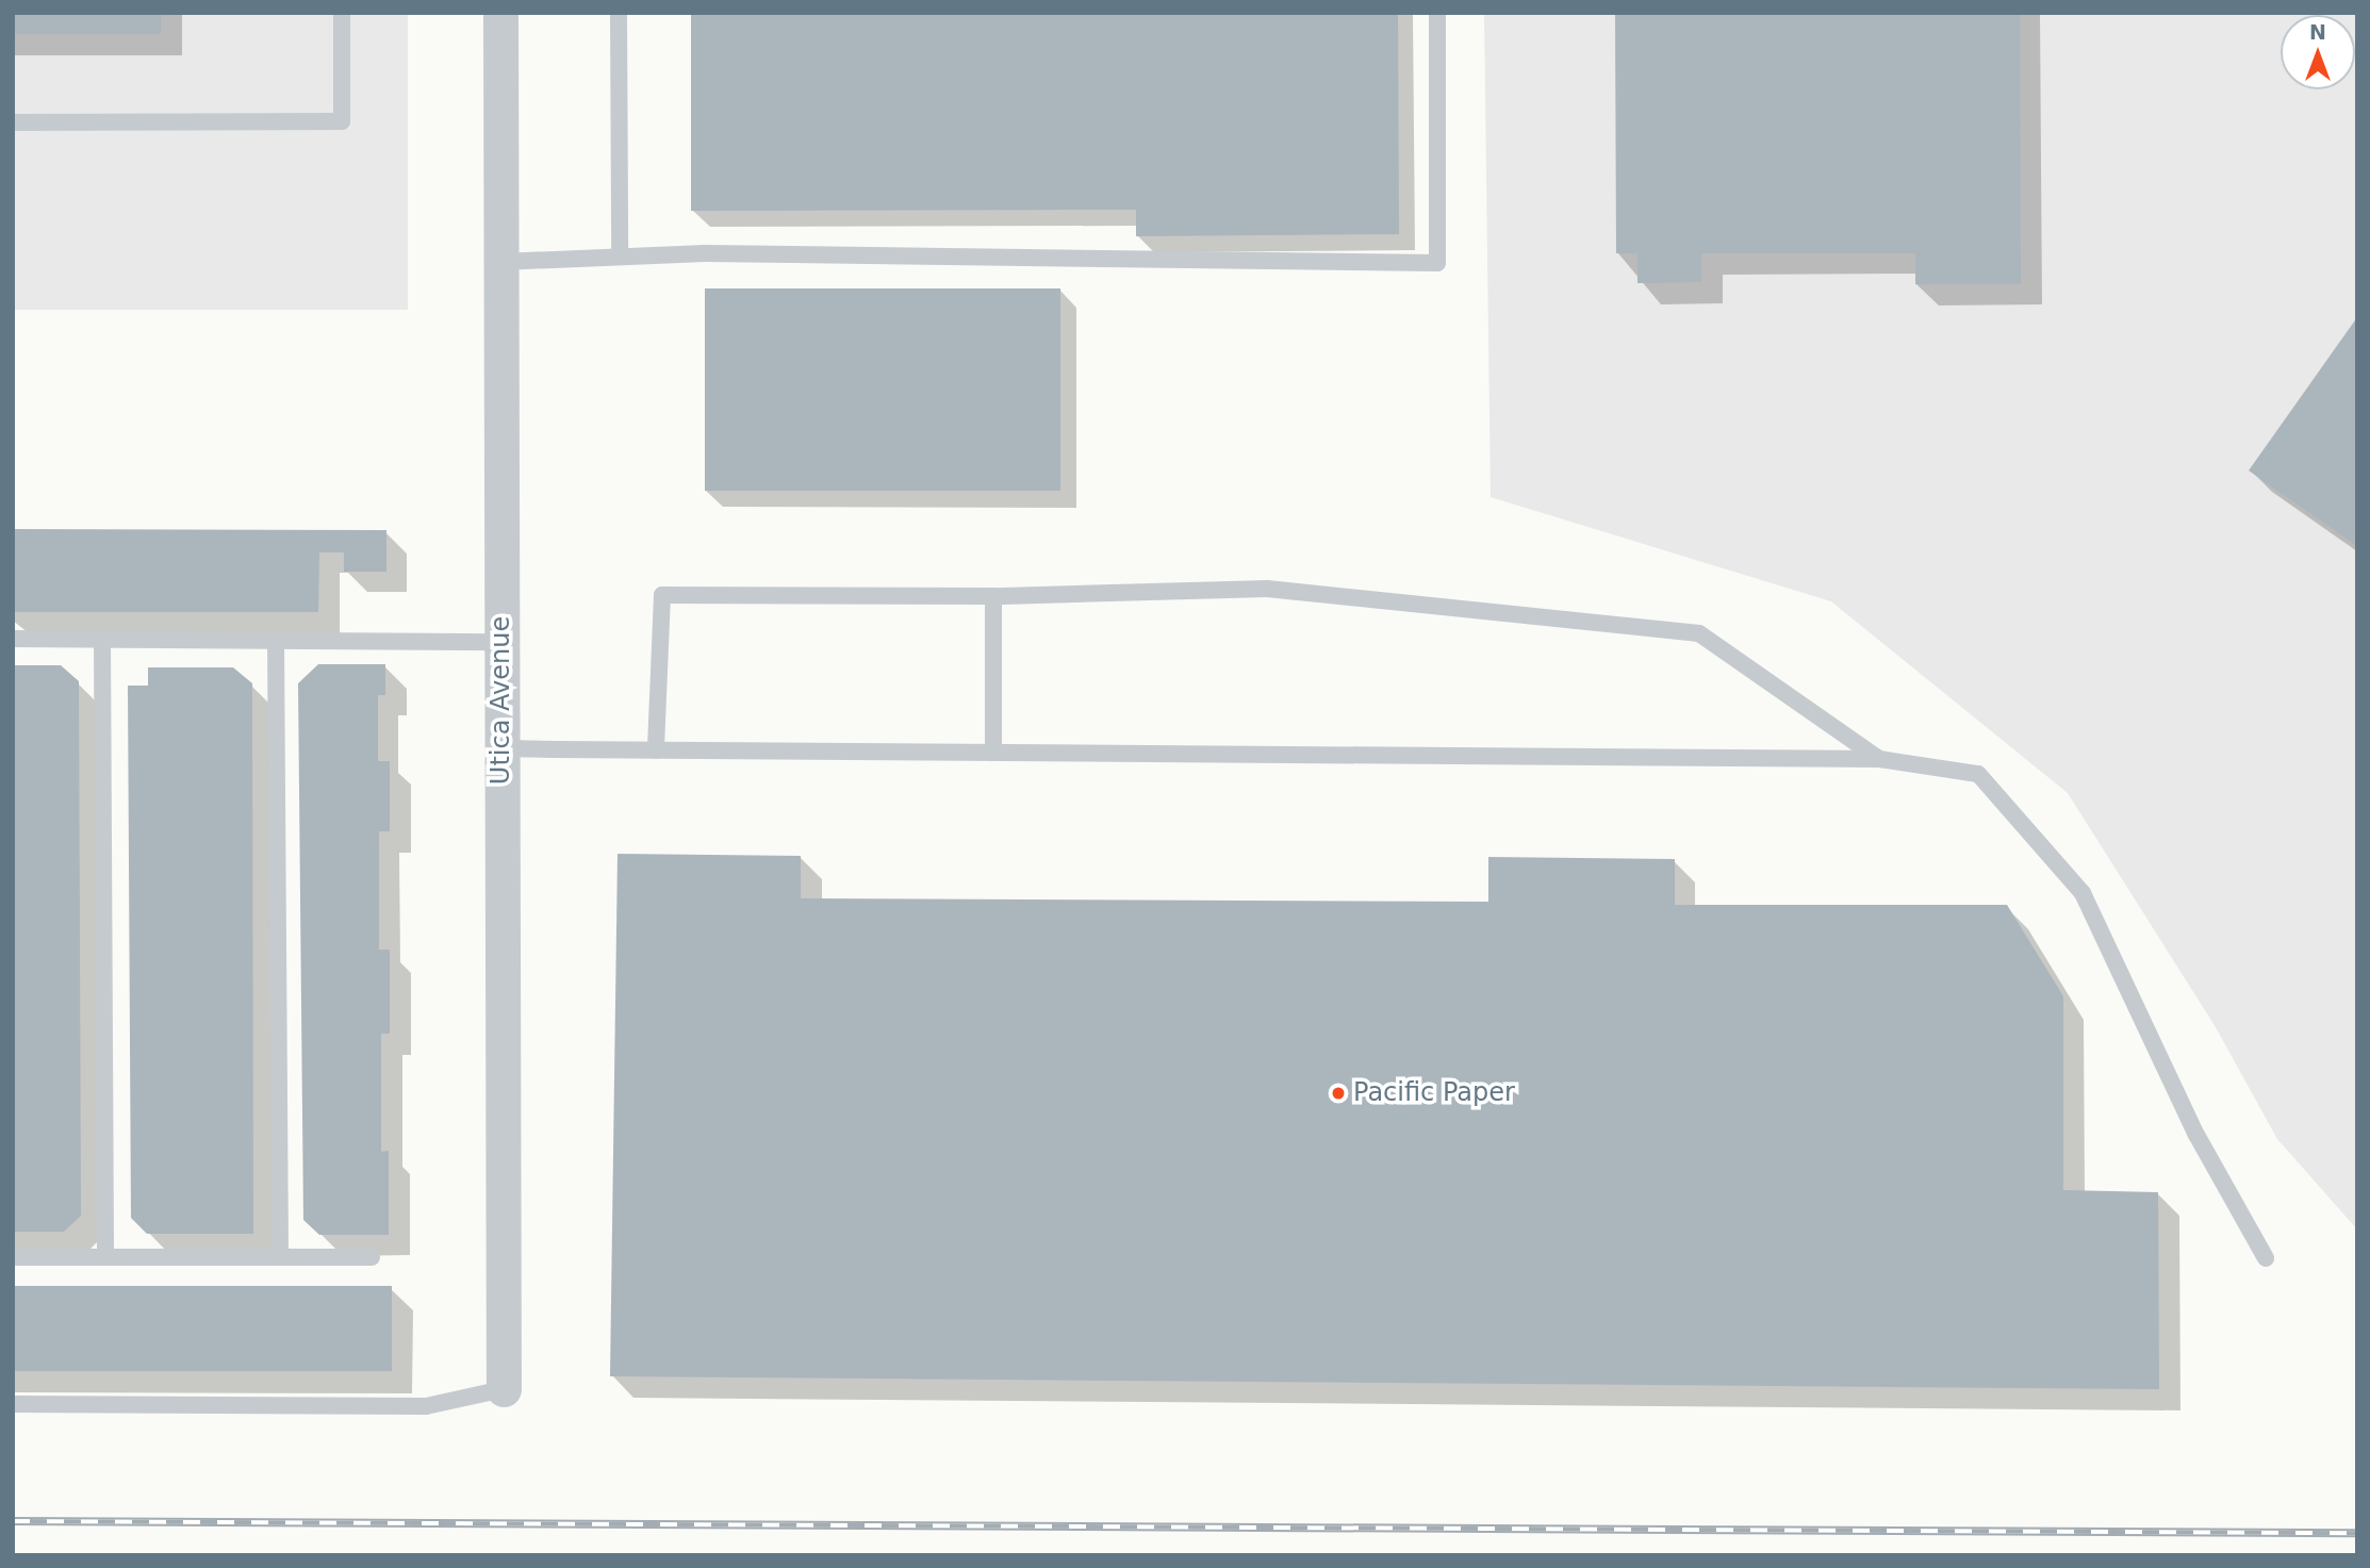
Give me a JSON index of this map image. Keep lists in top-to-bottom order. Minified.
{"streets":{"street":["Utica Avenue"]},"places":["Pacific Paper"],"north":"top"}
